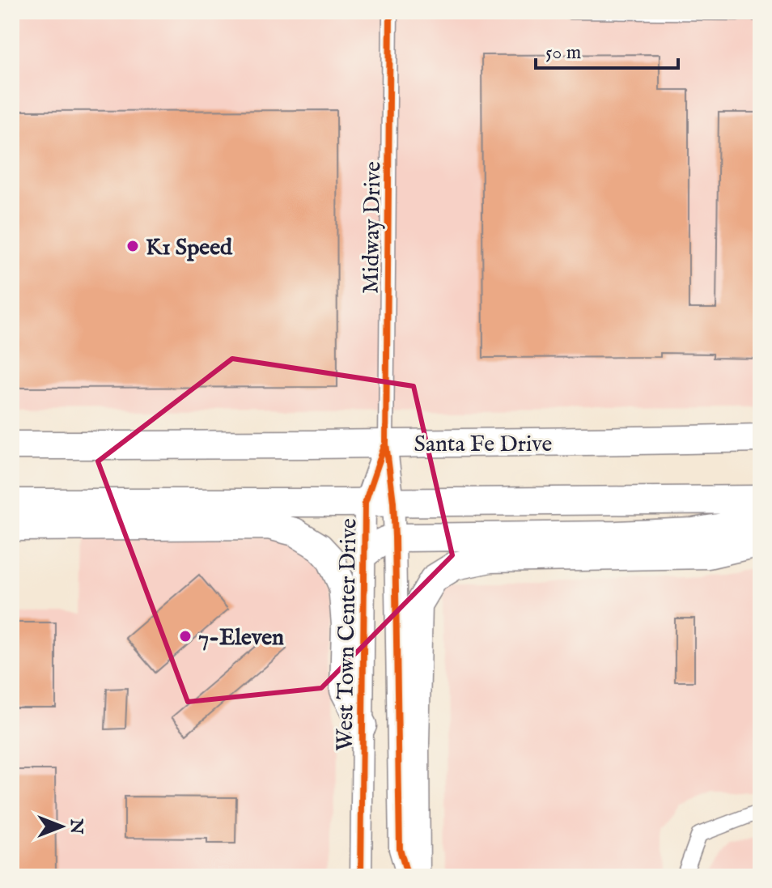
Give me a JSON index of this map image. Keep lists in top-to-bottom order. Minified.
{"streets":{"highway":["Santa Fe Drive"],"street":["Midway Drive","West Town Center Drive"]},"crossings":[["Midway Drive","Santa Fe Drive"],["Midway Drive","West Town Center Drive"],["Santa Fe Drive","West Town Center Drive"]],"places":["K1 Speed","7-Eleven"],"scale_bar":"50 m","north":"right"}
